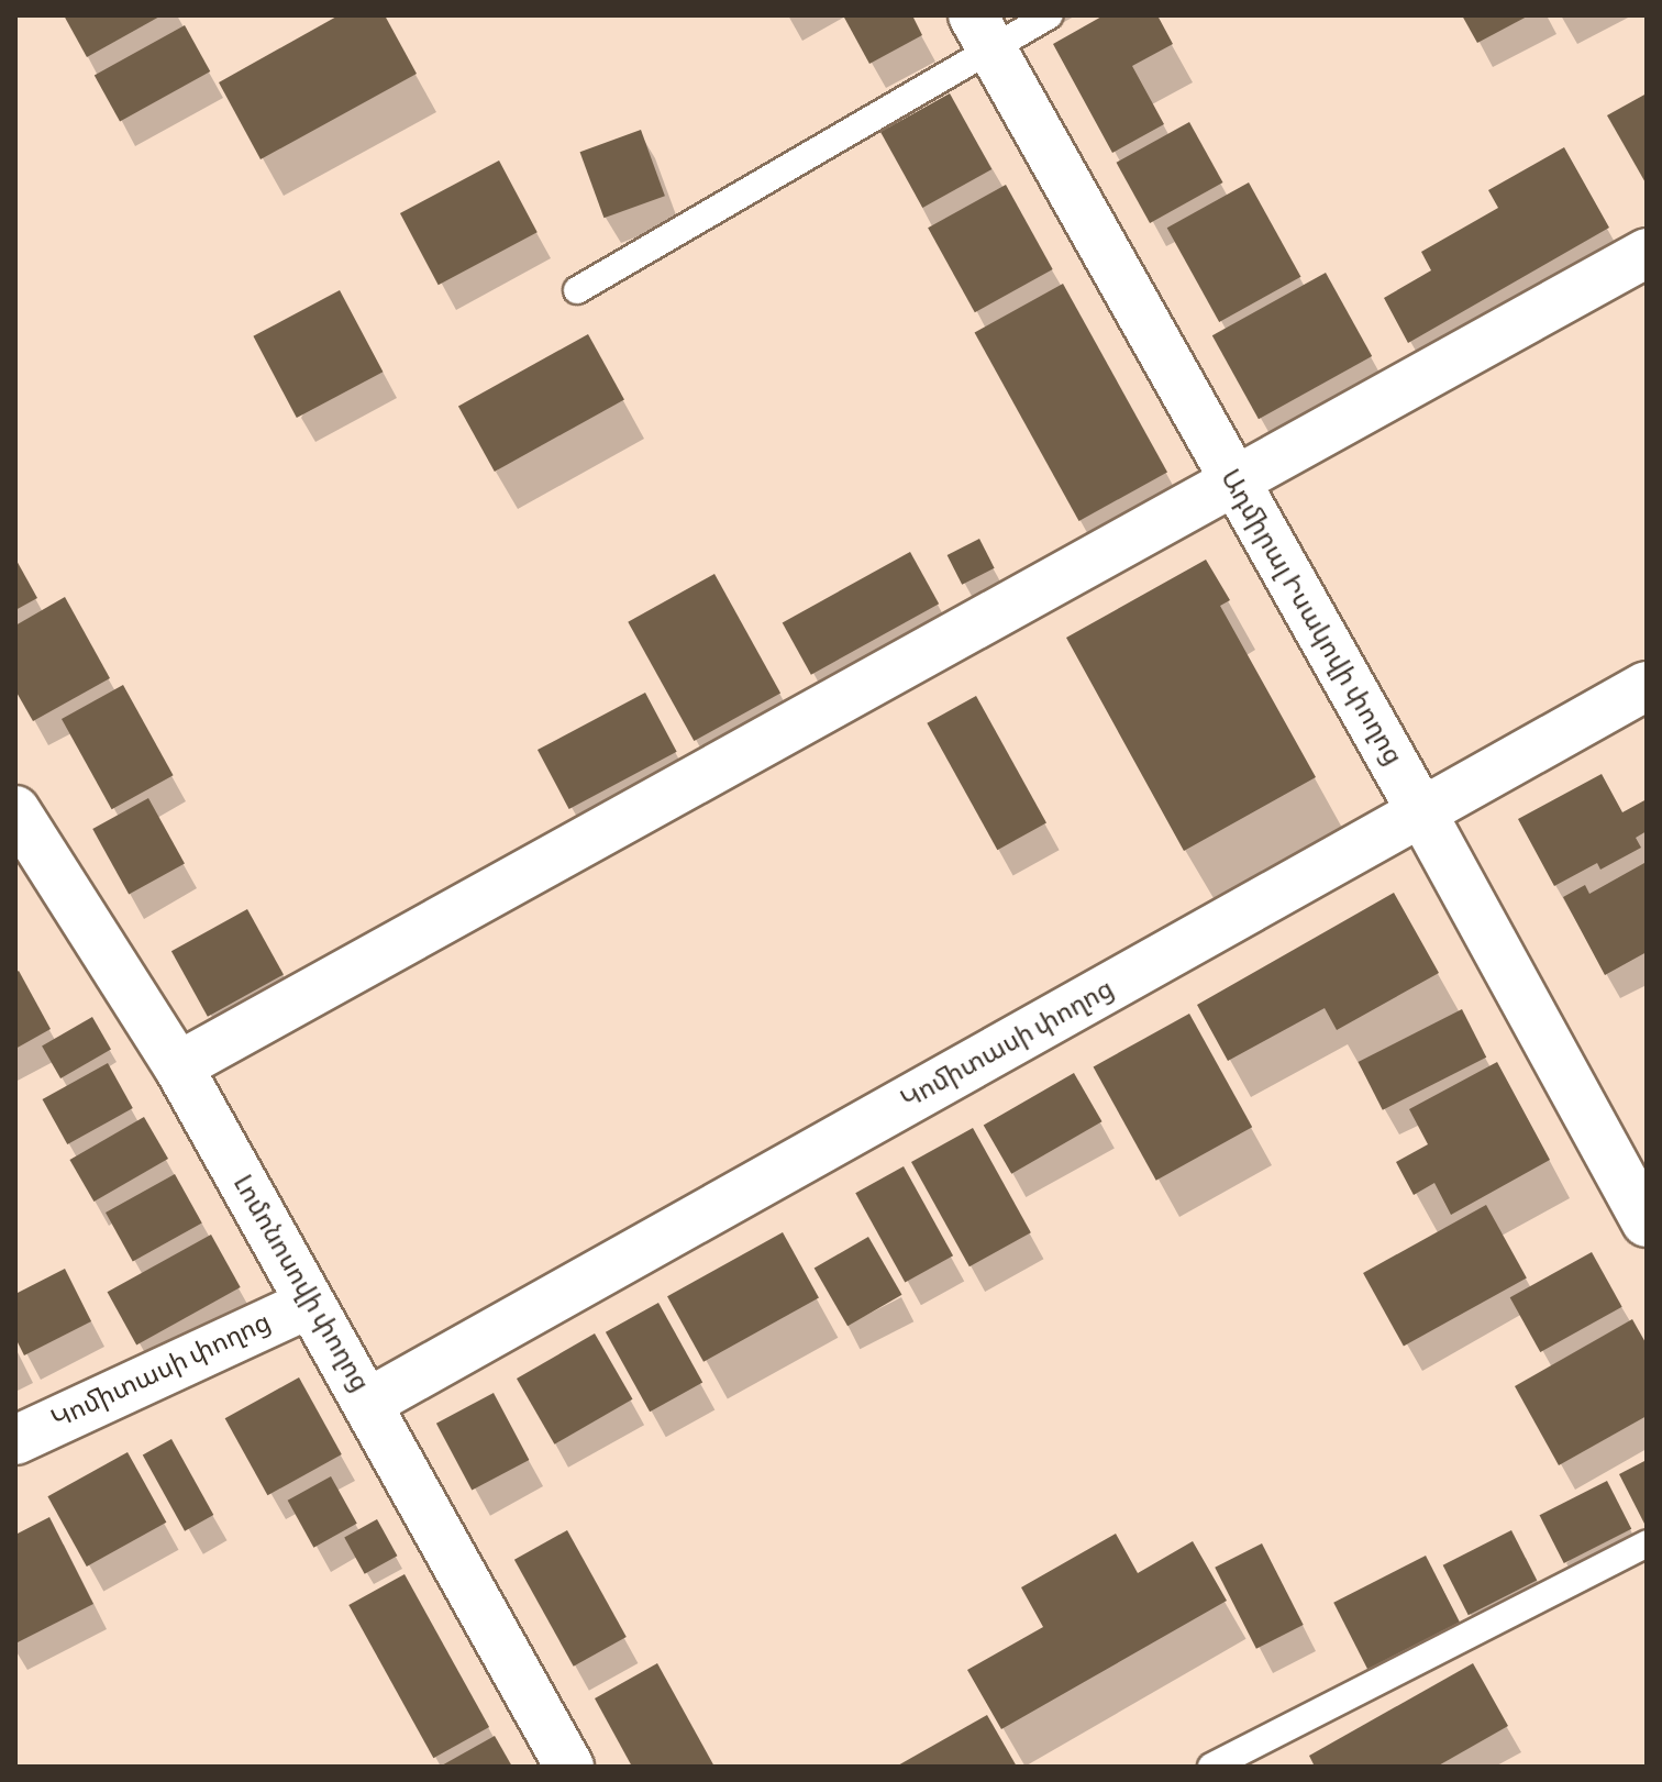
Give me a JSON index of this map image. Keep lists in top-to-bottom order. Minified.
{"streets":{"street":["Ադմիրալ Իսակովի փողոց","Կոմիտասի փողոց","Լոմոնոսովի փողոց"]},"crossings":[["Ադմիրալ Իսակովի փողոց","Կոմիտասի փողոց"],["Կոմիտասի փողոց","Լոմոնոսովի փողոց"]]}
